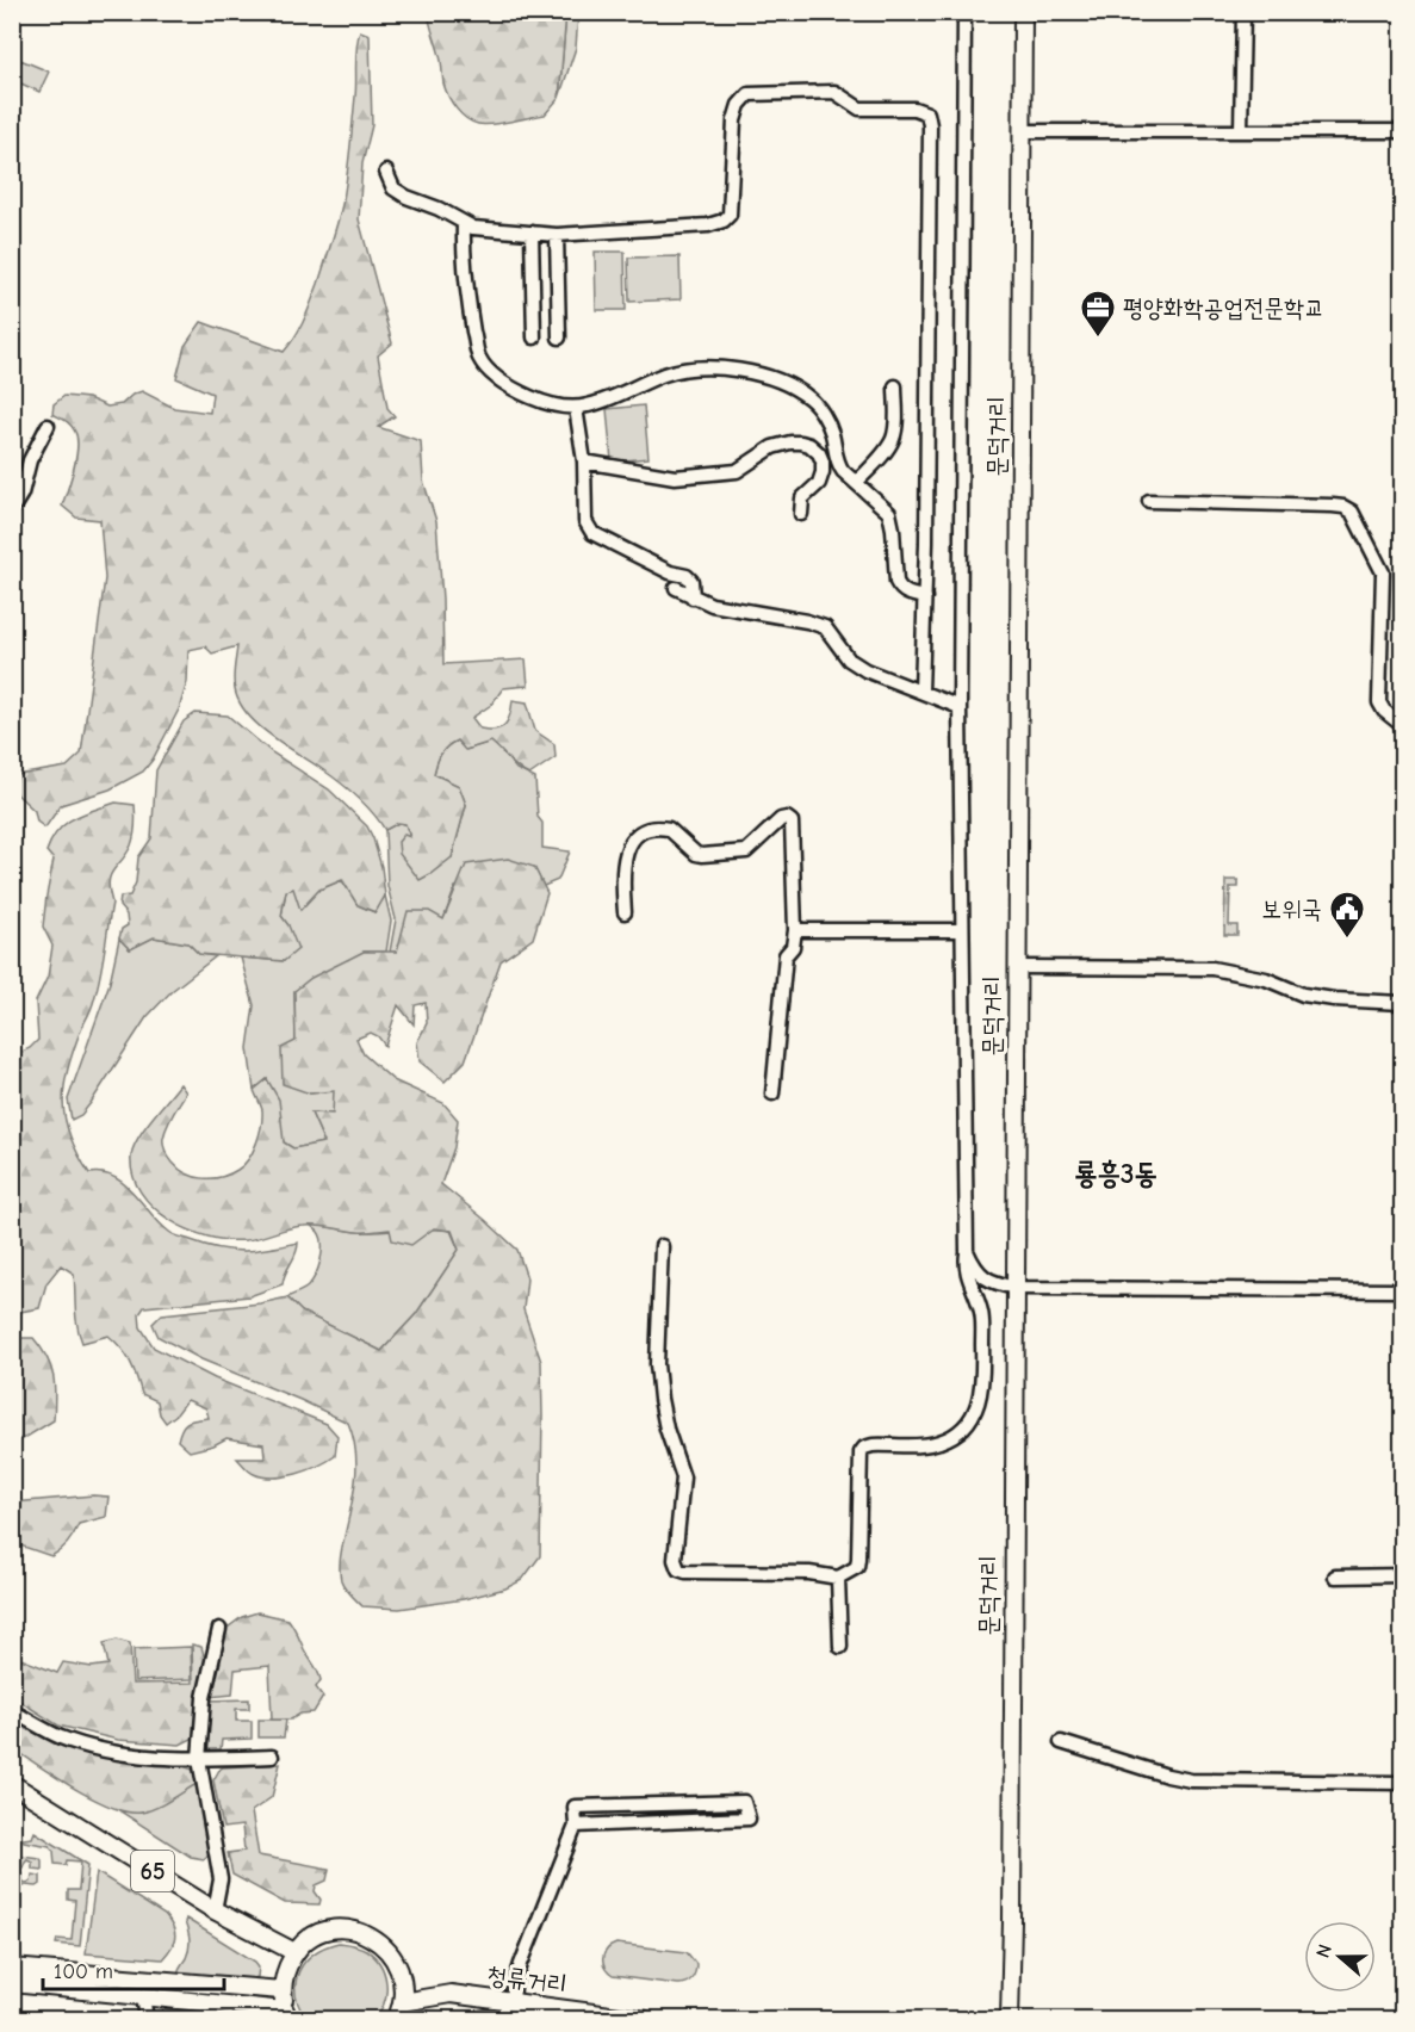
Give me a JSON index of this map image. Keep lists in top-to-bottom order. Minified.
{"streets":{"main road":["문덕거리","65","청류거리"]},"districts":["룡흥3동"],"places":{"office":["평양화학공업전문학교"],"public building":["보위국"]},"scale_bar":"100 m","north":"left"}
